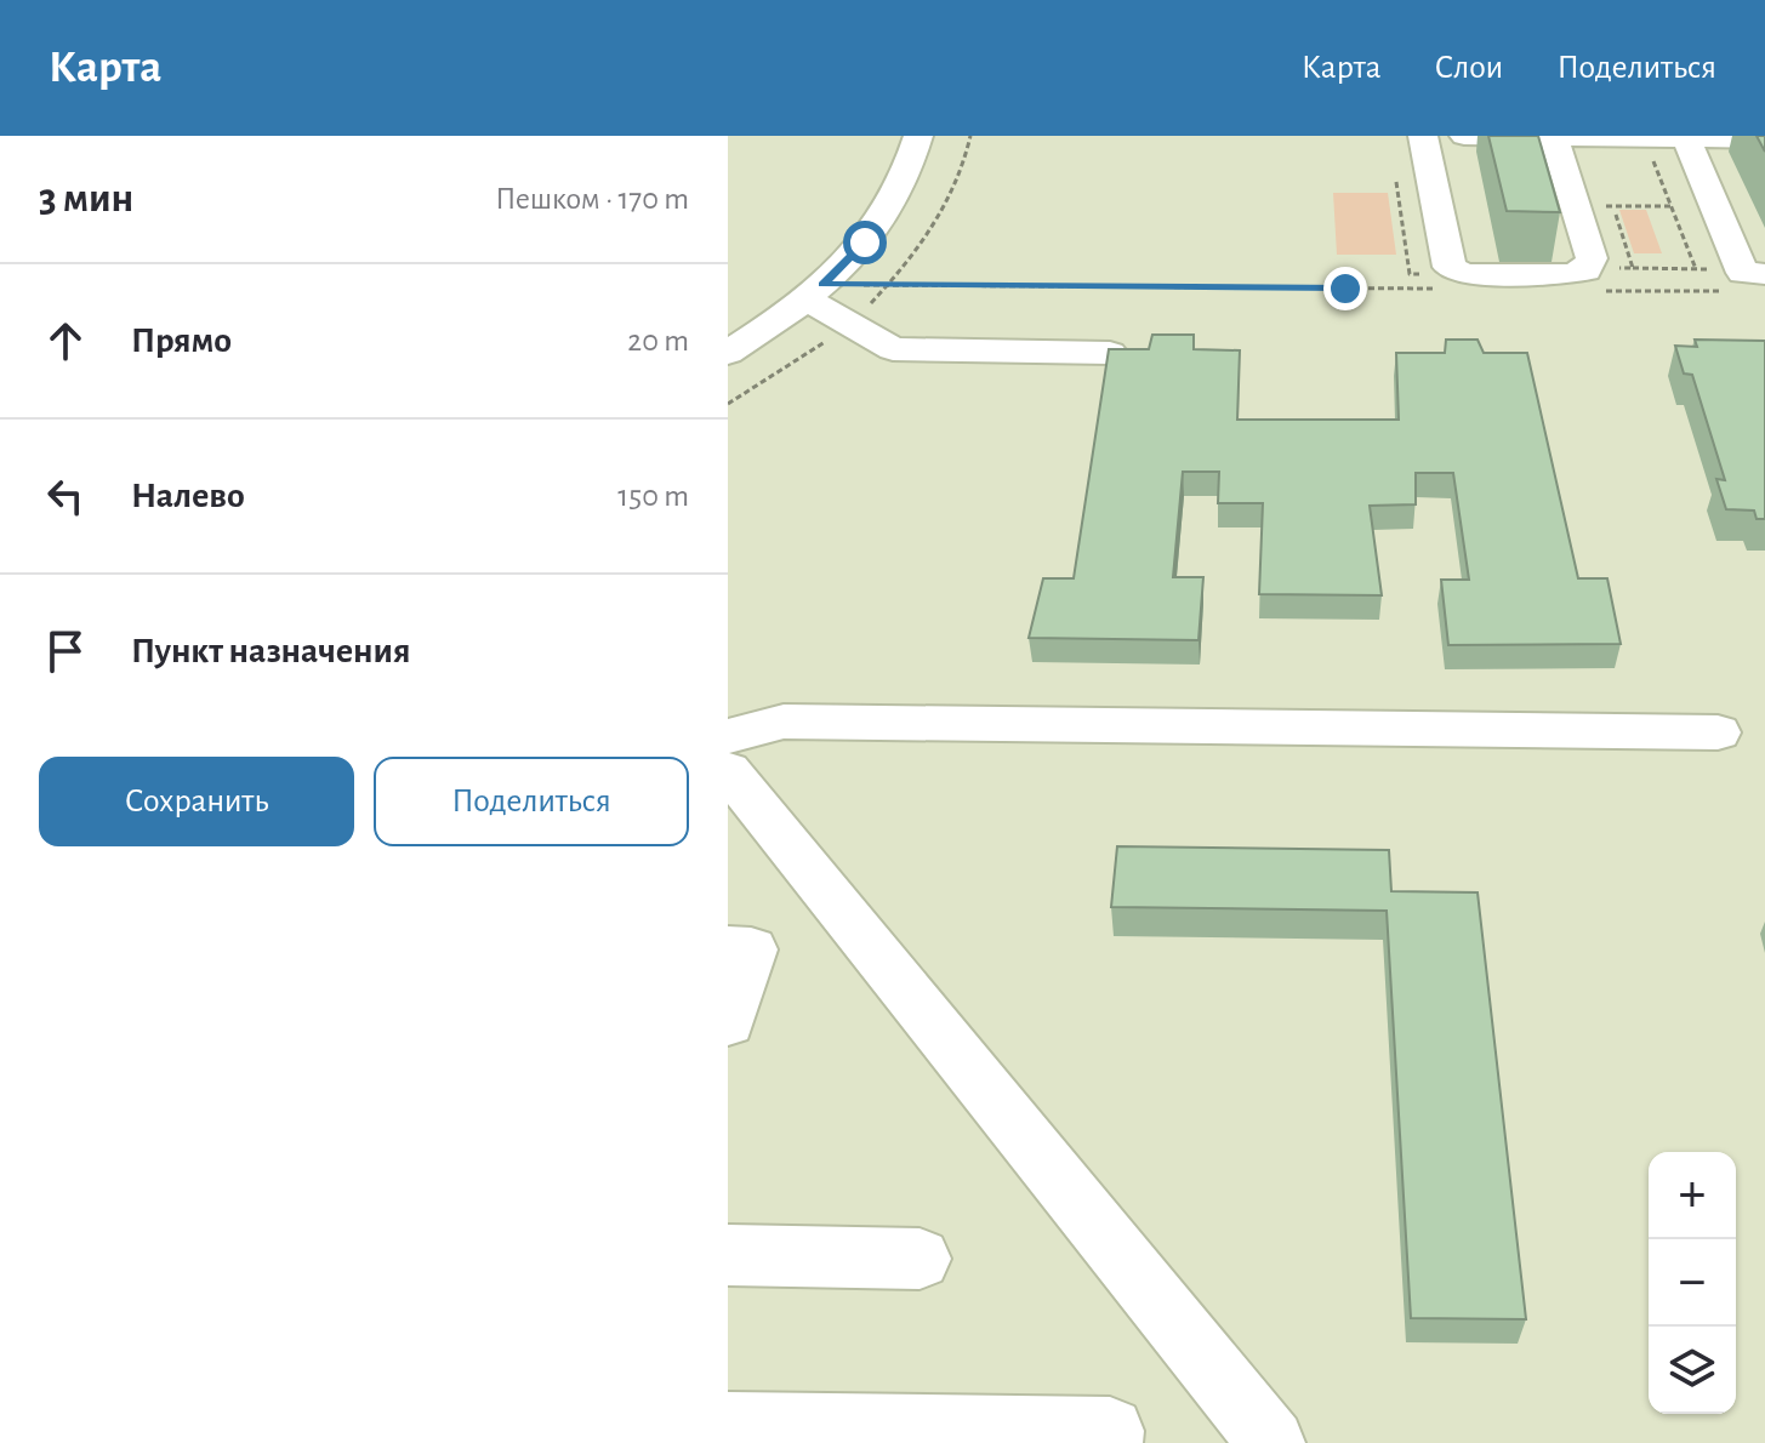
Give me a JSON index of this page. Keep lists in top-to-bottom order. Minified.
{"page":{"header":"Карта","nav":["Карта","Слои","Поделиться"],"heading":["3 мин","Пешком · 170 m"],"list":[["Прямо","20 m"],["Налево","150 m"],"Пункт назначения"],"buttons":["Сохранить","Поделиться"],"map_buttons":["+","−"]}}
